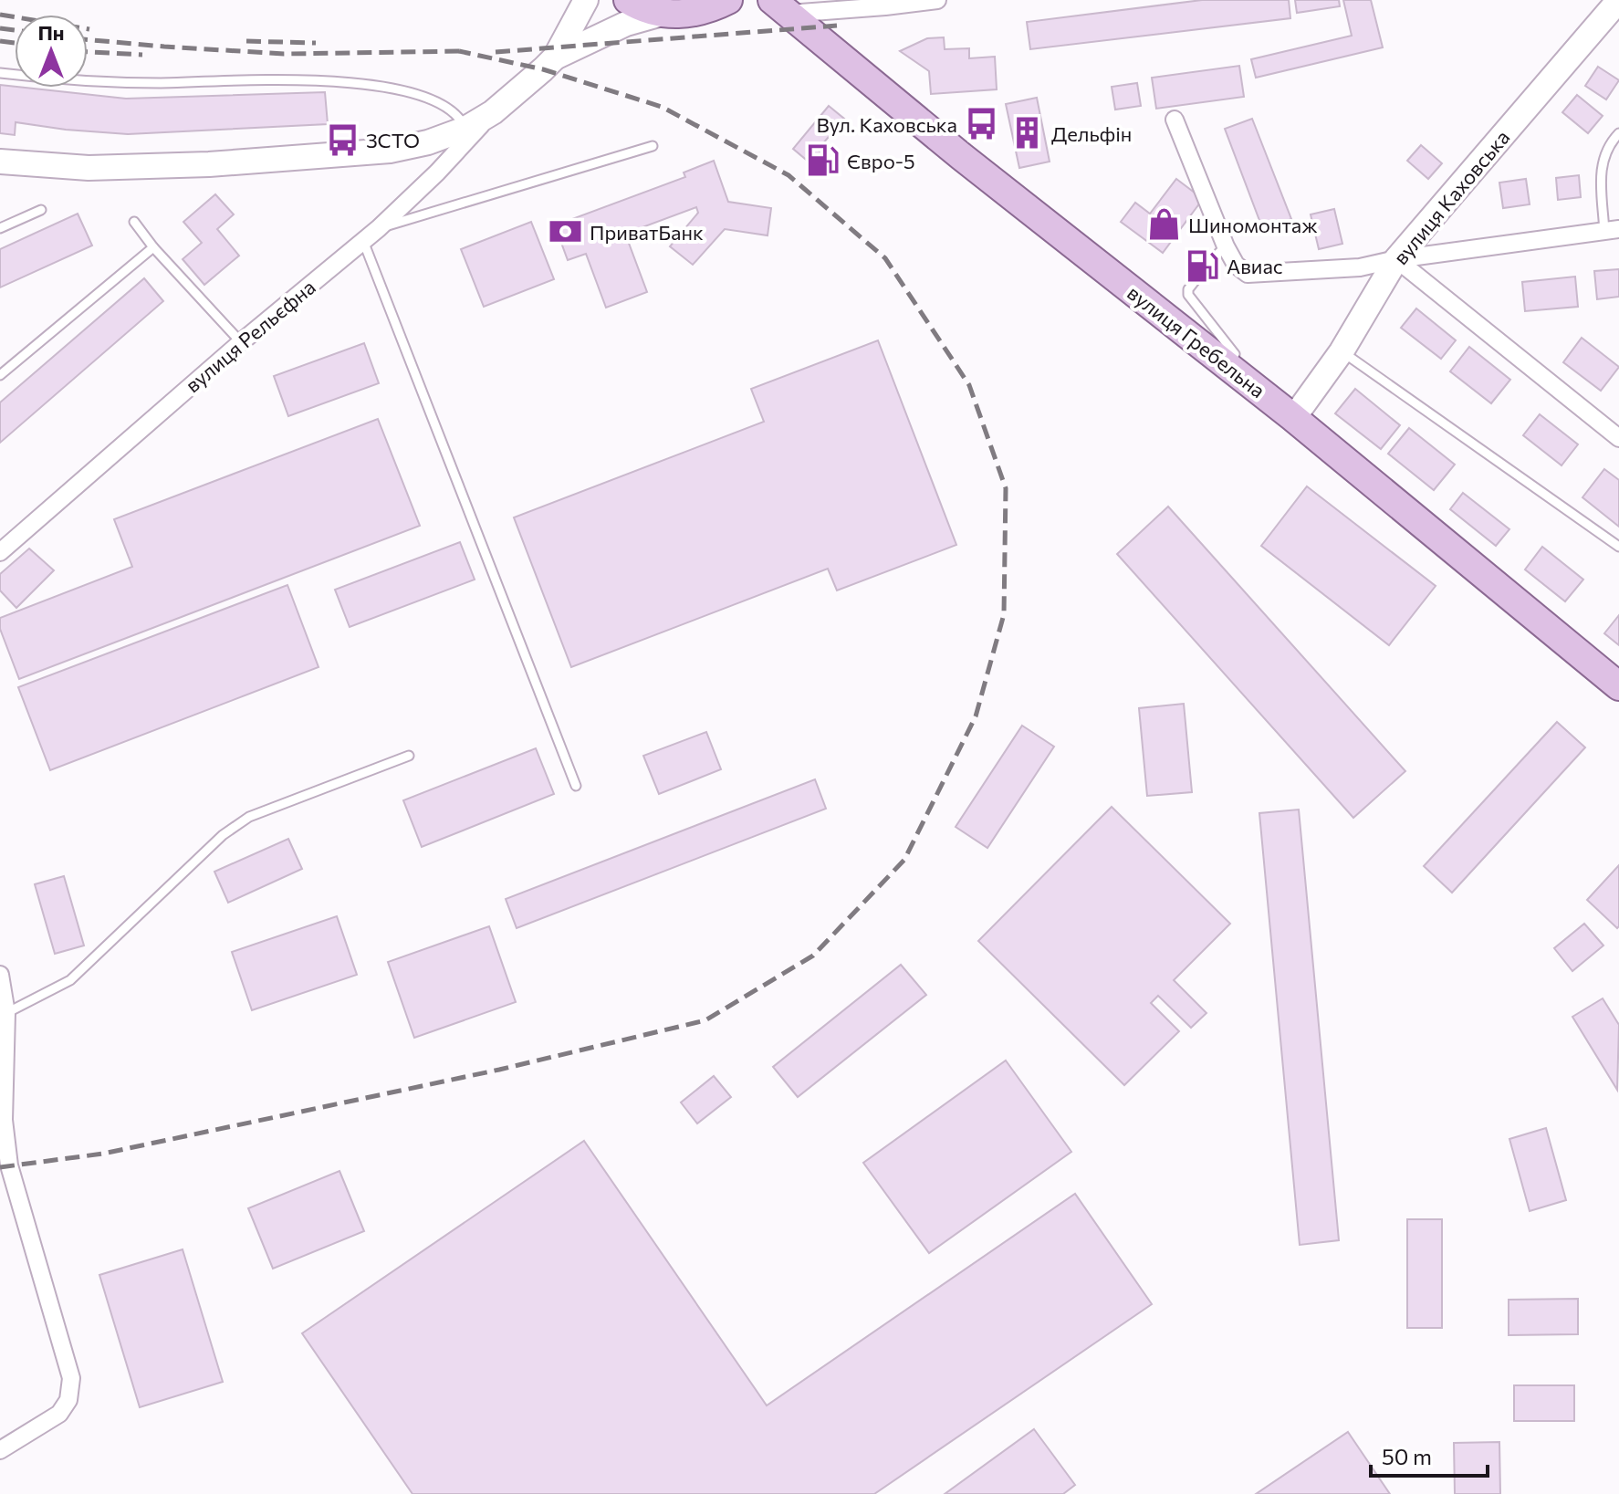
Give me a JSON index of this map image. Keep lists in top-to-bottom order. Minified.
{"streets":{"main road":["вулиця Гребельна"],"street":["вулиця Каховська","вулиця Рельєфна"]},"crossings":[["вулиця Каховська","вулиця Гребельна"]],"places":{"bus stop":["Вул. Каховська","ЗСТО"],"building":["Дельфін"],"fuel station":["Євро-5","Авиас"],"shop":["Шиномонтаж"],"bank":["ПриватБанк"]},"scale_bar":"50 m","north":"top"}
